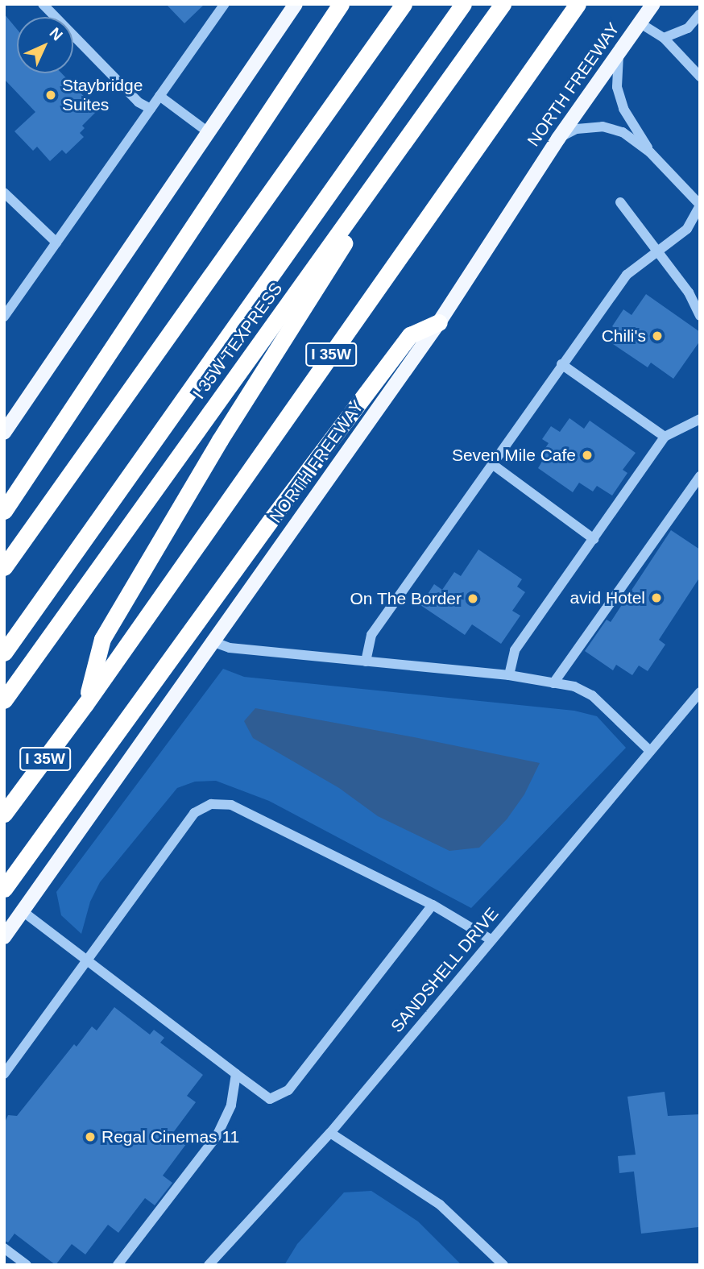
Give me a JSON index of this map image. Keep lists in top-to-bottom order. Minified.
{"streets":{"highway":["I 35W TEXPRESS","I 35W"],"main road":["NORTH FREEWAY"],"street":["SANDSHELL DRIVE"]},"places":["Staybridge Suites","Chili's","Seven Mile Cafe","avid Hotel","On The Border","Regal Cinemas 11"],"north":"top right"}
